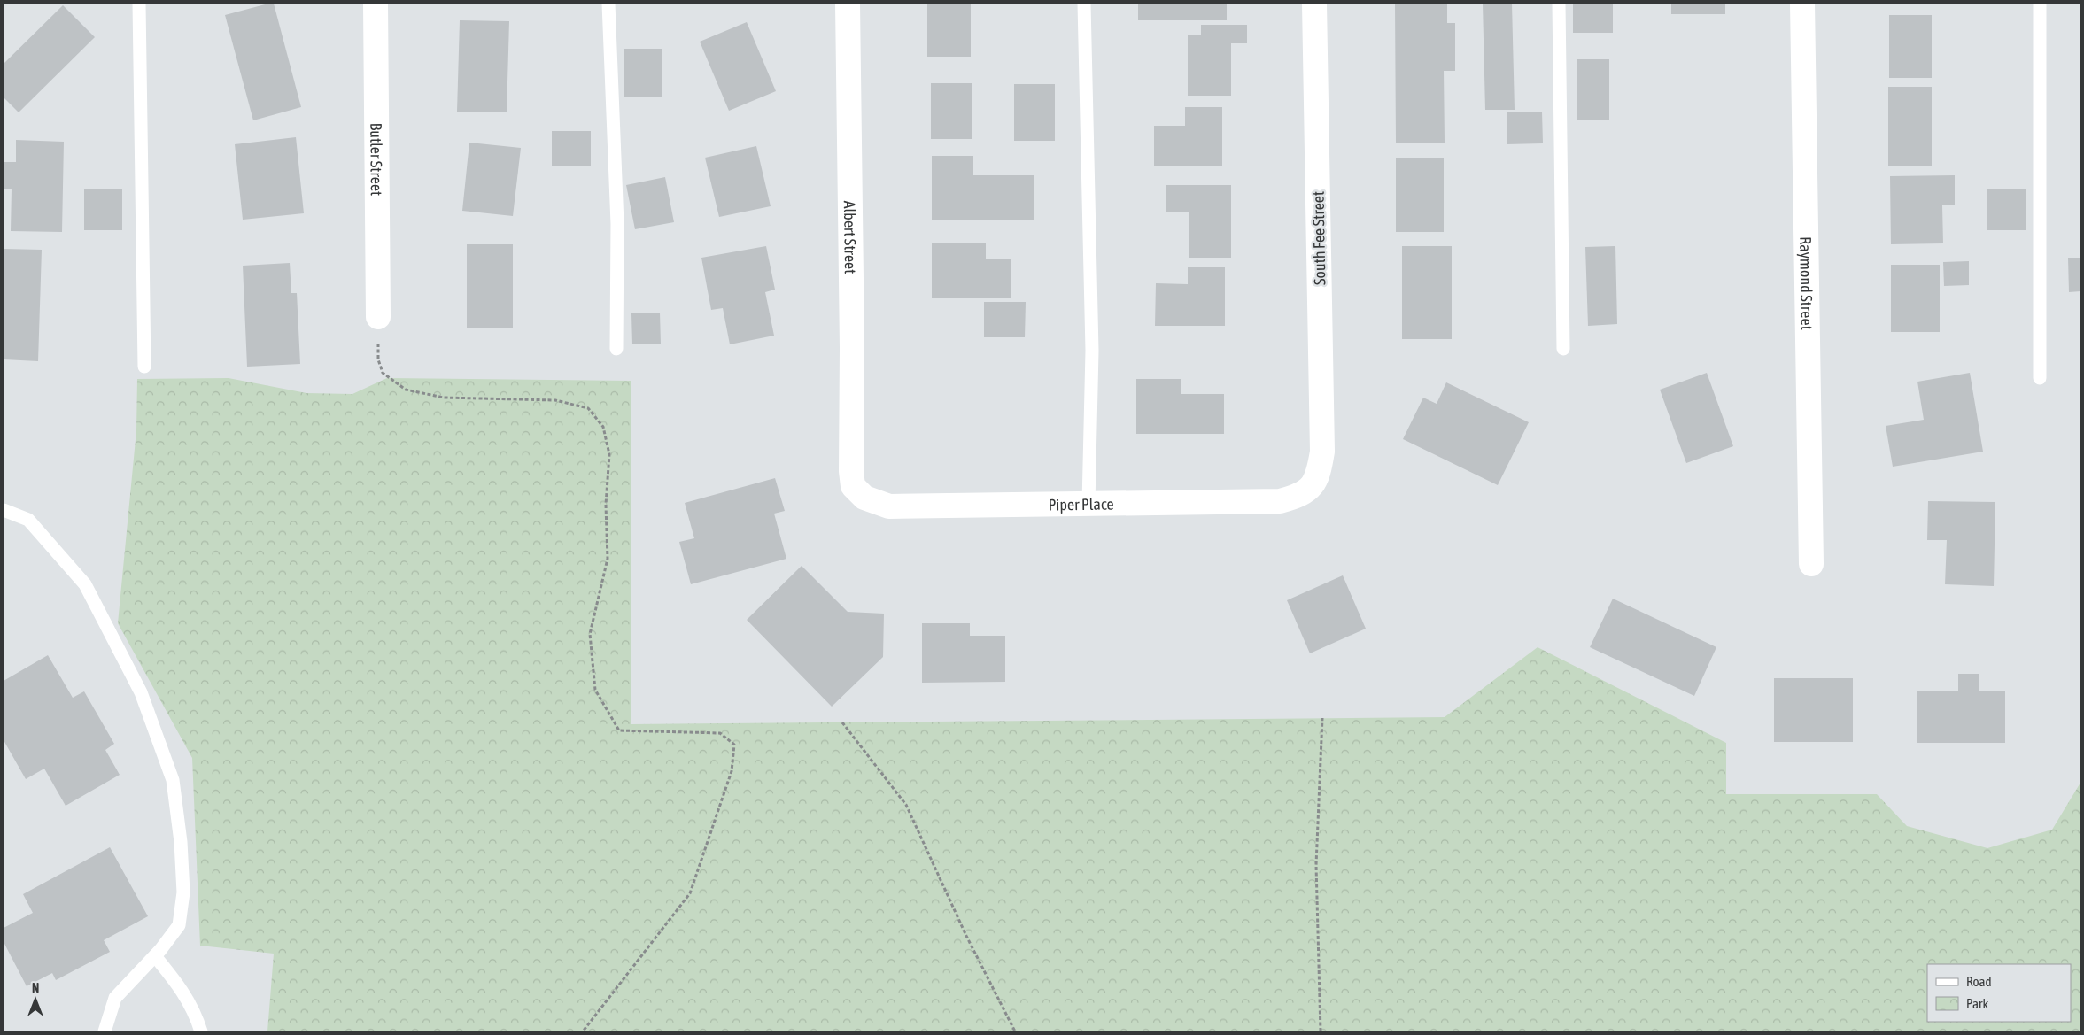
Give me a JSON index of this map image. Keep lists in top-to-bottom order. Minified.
{"streets":{"street":["Butler Street","Albert Street","South Fee Street","Raymond Street","Piper Place"]},"crossings":[["Albert Street","Piper Place"],["South Fee Street","Piper Place"]],"legend":["Road","Park"],"north":"top"}
